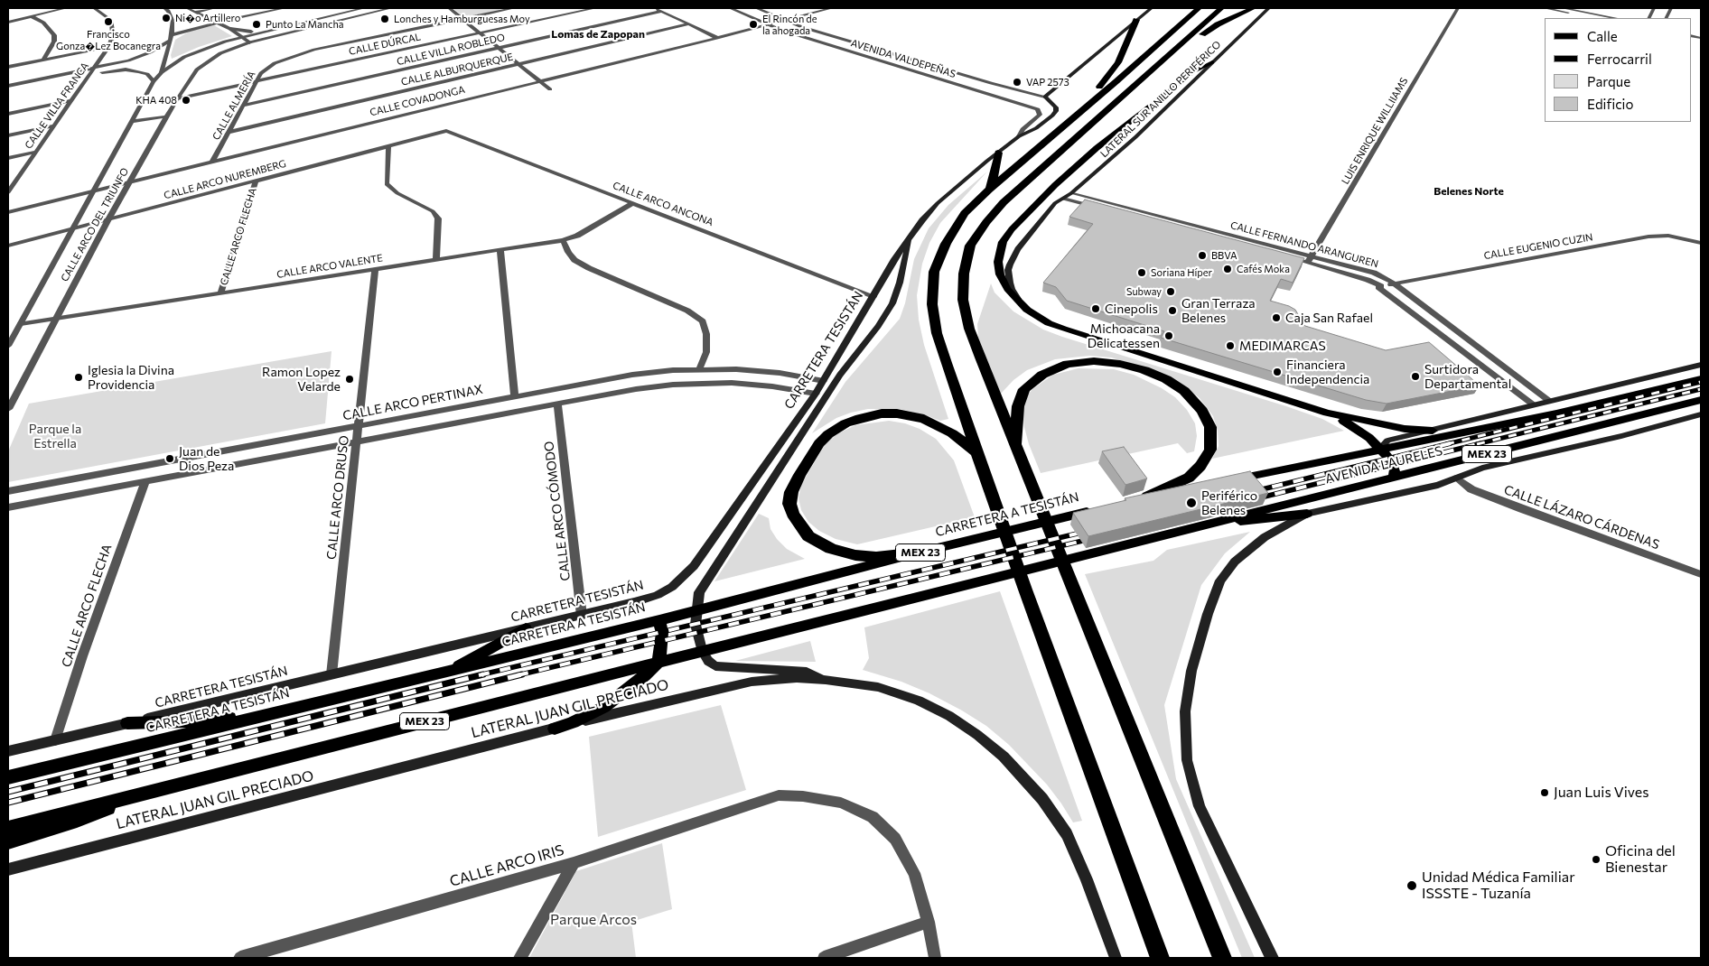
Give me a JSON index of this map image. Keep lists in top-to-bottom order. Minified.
{"streets":{"main road":["LATERAL SUR ANILLO PERIFÉRICO","CARRETERA TESISTÁN","MEX 23","AVENIDA LAURELES","CARRETERA A TESISTÁN","LATERAL JUAN GIL PRECIADO"],"street":["CALLE DÚRCAL","CALLE VILLA ROBLEDO","AVENIDA VALDEPEÑAS","CALLE ALBURQUERQUE","CALLE COVADONGA","CALLE VILLA FRANCA","CALLE ALMERÍA","LUIS ENRIQUE WILLIIAMS","CALLE ARCO NUREMBERG","CALLE ARCO ANCONA","CALLE ARCO DEL TRIUNFO","CALLE ARCO FLECHA","CALLE FERNANDO ARANGUREN","CALLE EUGENIO CUZIN","CALLE ARCO VALENTE","CALLE ARCO PERTINAX","CALLE ARCO DRUSO","CALLE ARCO CÓMODO","CALLE LÁZARO CÁRDENAS","CALLE ARCO IRIS"]},"crossings":[["CALLE DÚRCAL","CALLE ALMERÍA"],["CALLE DÚRCAL","CALLE ARCO DEL TRIUNFO"],["CALLE VILLA ROBLEDO","CALLE ALMERÍA"],["AVENIDA VALDEPEÑAS","CALLE COVADONGA"],["AVENIDA VALDEPEÑAS","CARRETERA TESISTÁN"],["CALLE ALBURQUERQUE","CALLE ALMERÍA"],["LATERAL SUR ANILLO PERIFÉRICO","CALLE FERNANDO ARANGUREN"],["CALLE COVADONGA","CALLE ALMERÍA"],["CALLE COVADONGA","CALLE ARCO DEL TRIUNFO"],["LUIS ENRIQUE WILLIIAMS","CALLE FERNANDO ARANGUREN"],["CALLE ARCO NUREMBERG","CALLE ARCO ANCONA"],["CALLE ARCO NUREMBERG","CALLE ARCO DEL TRIUNFO"],["CALLE ARCO NUREMBERG","CALLE ARCO FLECHA"],["CALLE ARCO ANCONA","CALLE ARCO VALENTE"],["CALLE ARCO ANCONA","CARRETERA TESISTÁN"],["CALLE ARCO DEL TRIUNFO","CALLE ARCO VALENTE"],["CALLE ARCO FLECHA","CALLE ARCO VALENTE"],["CALLE ARCO FLECHA","CARRETERA TESISTÁN"],["CALLE FERNANDO ARANGUREN","CALLE EUGENIO CUZIN"],["CALLE FERNANDO ARANGUREN","AVENIDA LAURELES"],["CALLE ARCO VALENTE","CALLE ARCO DRUSO"],["CARRETERA TESISTÁN","CALLE ARCO PERTINAX"],["CARRETERA TESISTÁN","CALLE ARCO DRUSO"],["CARRETERA TESISTÁN","CALLE ARCO CÓMODO"],["CALLE ARCO PERTINAX","CALLE ARCO DRUSO"],["MEX 23","AVENIDA LAURELES"]],"districts":["Lomas de Zapopan","Belenes Norte"],"parks":["Parque la Estrella","Parque Arcos"],"places":["Ni�o Artillero","Lonches y Hamburguesas Moy","Francisco Gonza�Lez Bocanegra","Punto La Mancha","El Rincón de la ahogada","VAP 2573","KHA 408","BBVA","Cafés Moka","Soriana Híper","Subway","Cinepolis","Gran Terraza Belenes","Caja San Rafael","Michoacana Delicatessen","MEDIMARCAS","Financiera Independencia","Surtidora Departamental","Iglesia la Divina Providencia","Ramon Lopez Velarde","Juan de Dios Peza","Periférico Belenes","Juan Luis Vives","Oficina del Bienestar","Unidad Médica Familiar ISSSTE - Tuzanía"],"legend":["Calle","Ferrocarril","Parque","Edificio"]}
